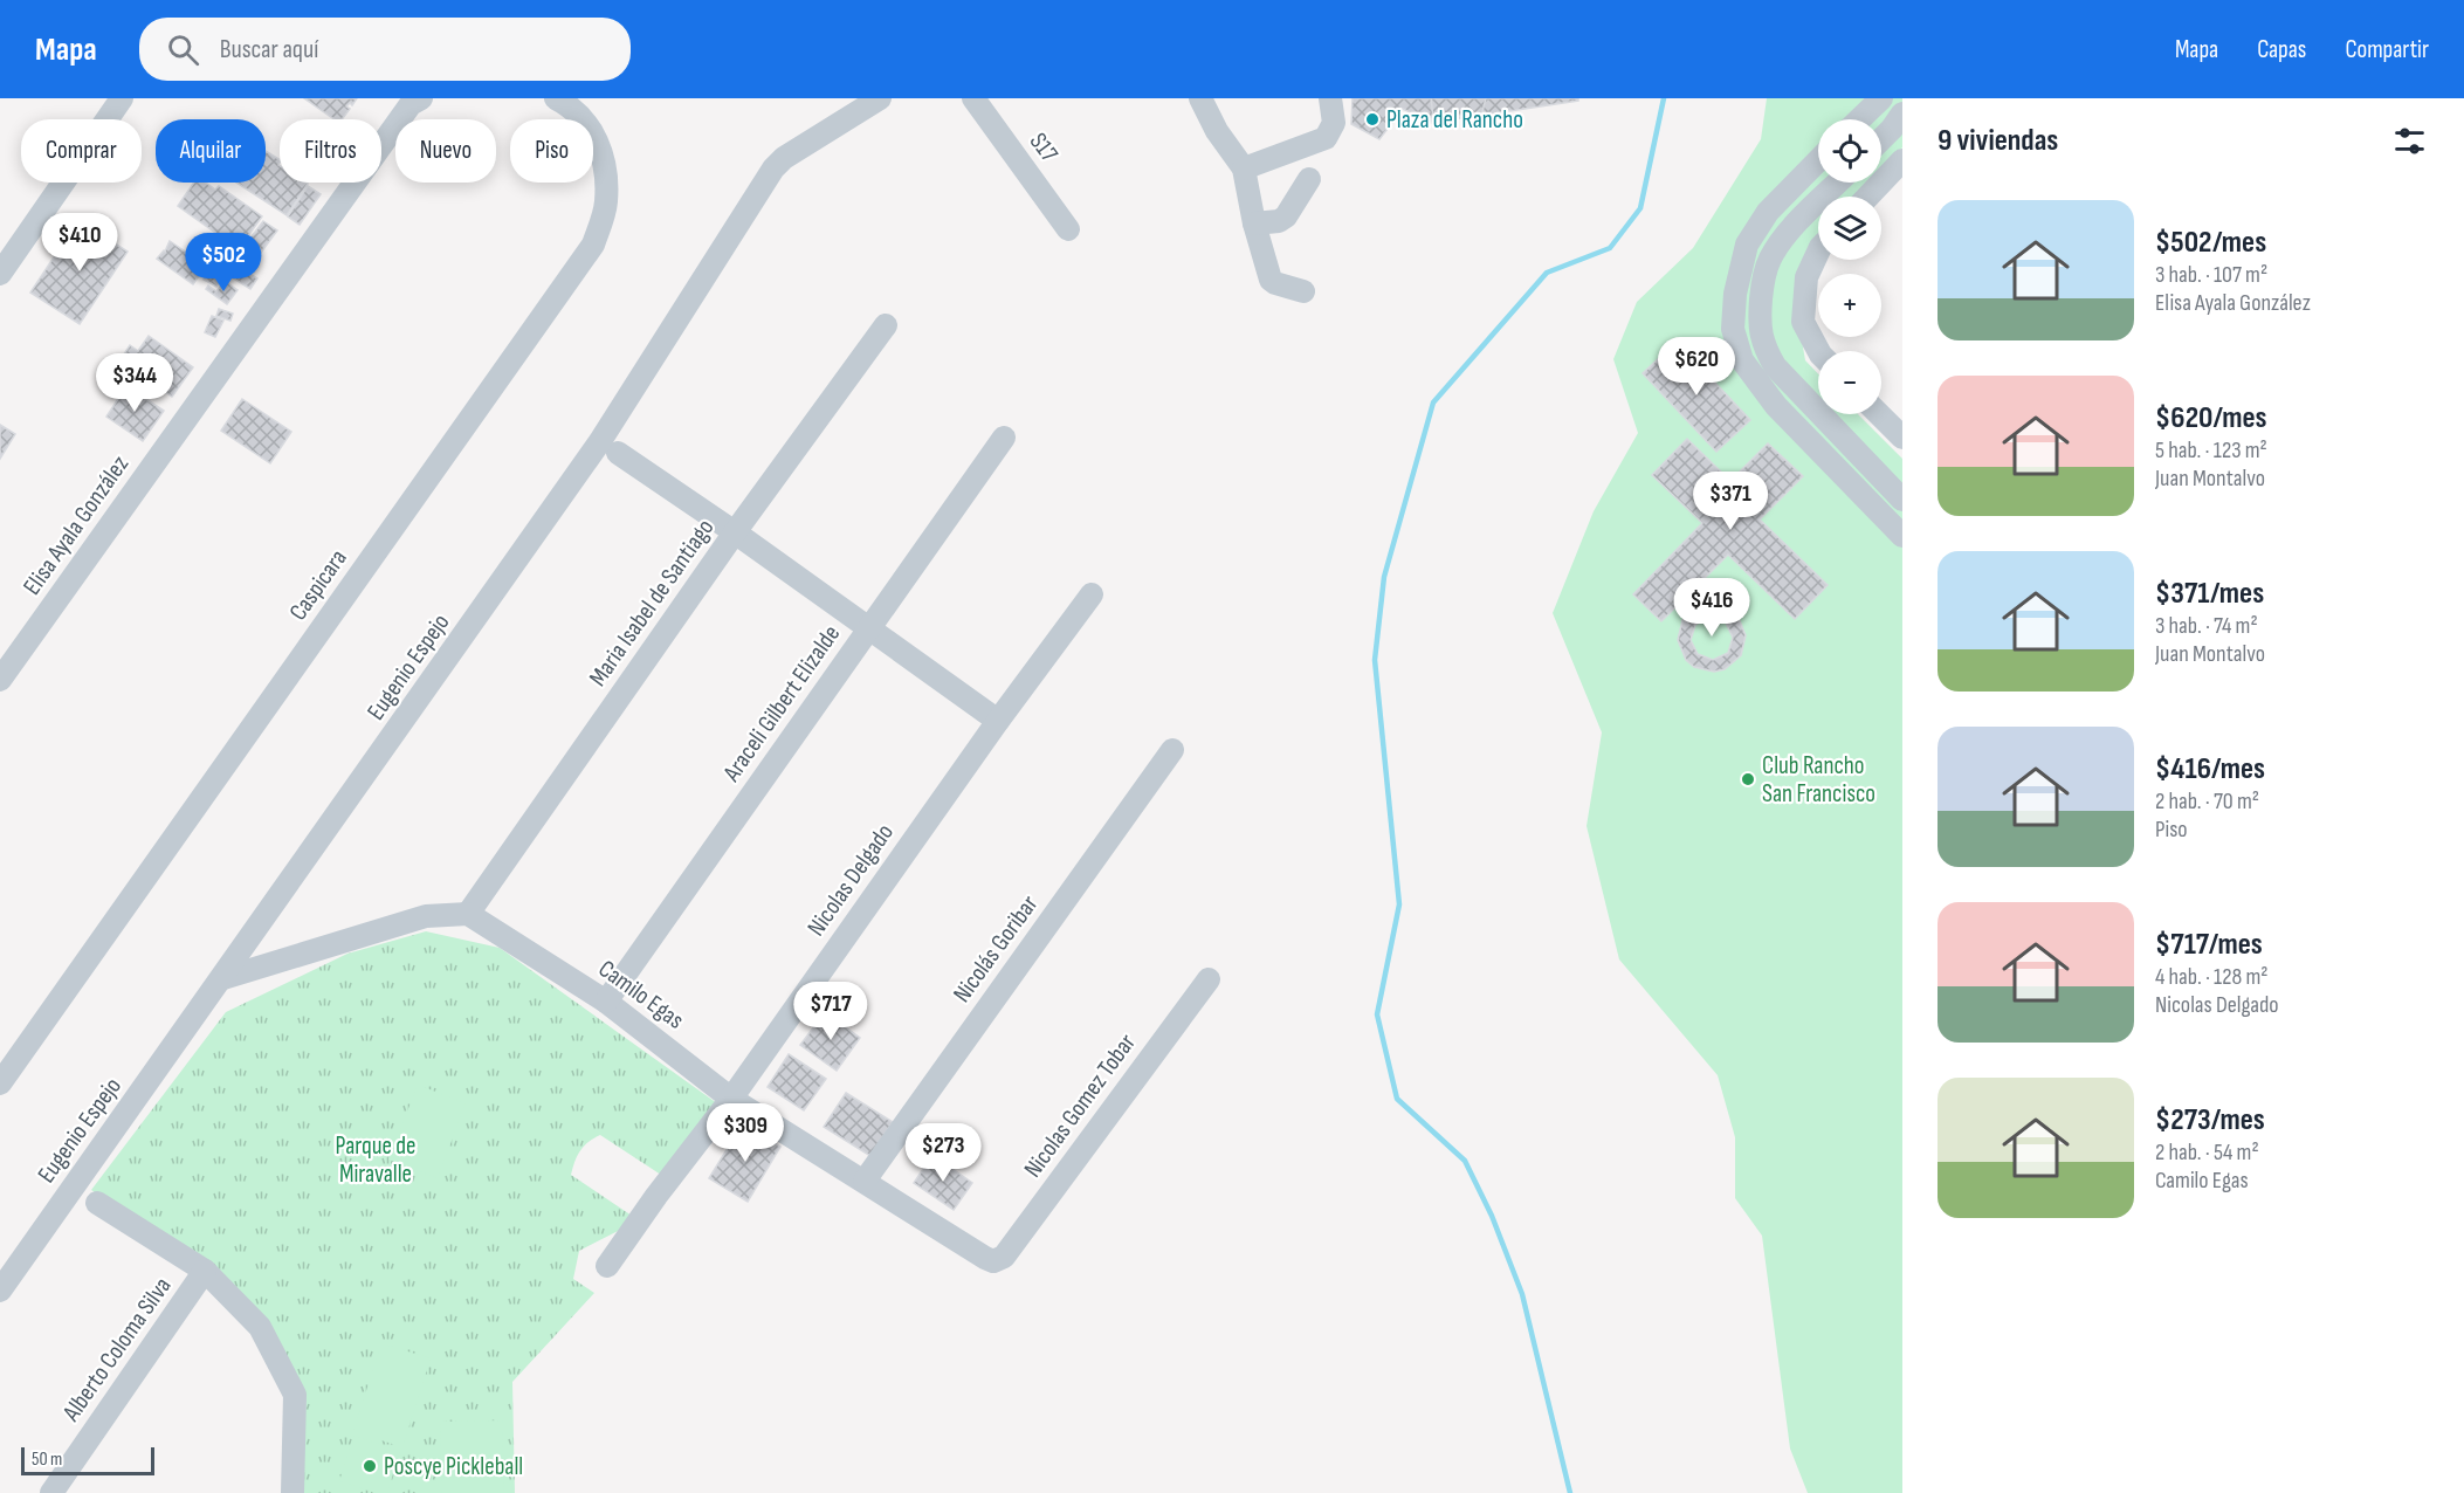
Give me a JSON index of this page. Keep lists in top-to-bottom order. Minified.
{"streets":{"street":["S17","Elisa Ayala González","Caspicara","Maria Isabel de Santiago","Eugenio Espejo","Araceli Gilbert Elizalde","Nicolas Delgado","Nicolás Goribar","Camilo Egas","Nicolas Gomez Tobar","Alberto Coloma Silva"]},"crossings":[["Maria Isabel de Santiago","Camilo Egas"],["Araceli Gilbert Elizalde","Camilo Egas"],["Nicolas Delgado","Camilo Egas"],["Nicolás Goribar","Camilo Egas"],["Camilo Egas","Nicolas Gomez Tobar"]],"parks":["Parque de Miravalle"],"places":["Plaza del Rancho","Club Rancho San Francisco","Poscye Pickleball"],"scale_bar":"50 m","page":{"header":"Mapa","search":"Buscar aquí","nav":["Mapa","Capas","Compartir"],"heading":"9 viviendas","map_buttons":["+","−"],"chip":["Comprar","Alquilar","Filtros","Nuevo","Piso"],"list":[{"name":"$502/mes","note":"3 hab. · 107 m² · Elisa Ayala González"},{"name":"$620/mes","note":"5 hab. · 123 m² · Juan Montalvo"},{"name":"$371/mes","note":"3 hab. · 74 m² · Juan Montalvo"},{"name":"$416/mes","note":"2 hab. · 70 m² · Piso"},{"name":"$717/mes","note":"4 hab. · 128 m² · Nicolas Delgado"},{"name":"$273/mes","note":"2 hab. · 54 m² · Camilo Egas"}],"price":["$410","$502","$620","$344","$371","$416","$717","$309","$273"],"scale":"50 m"}}
